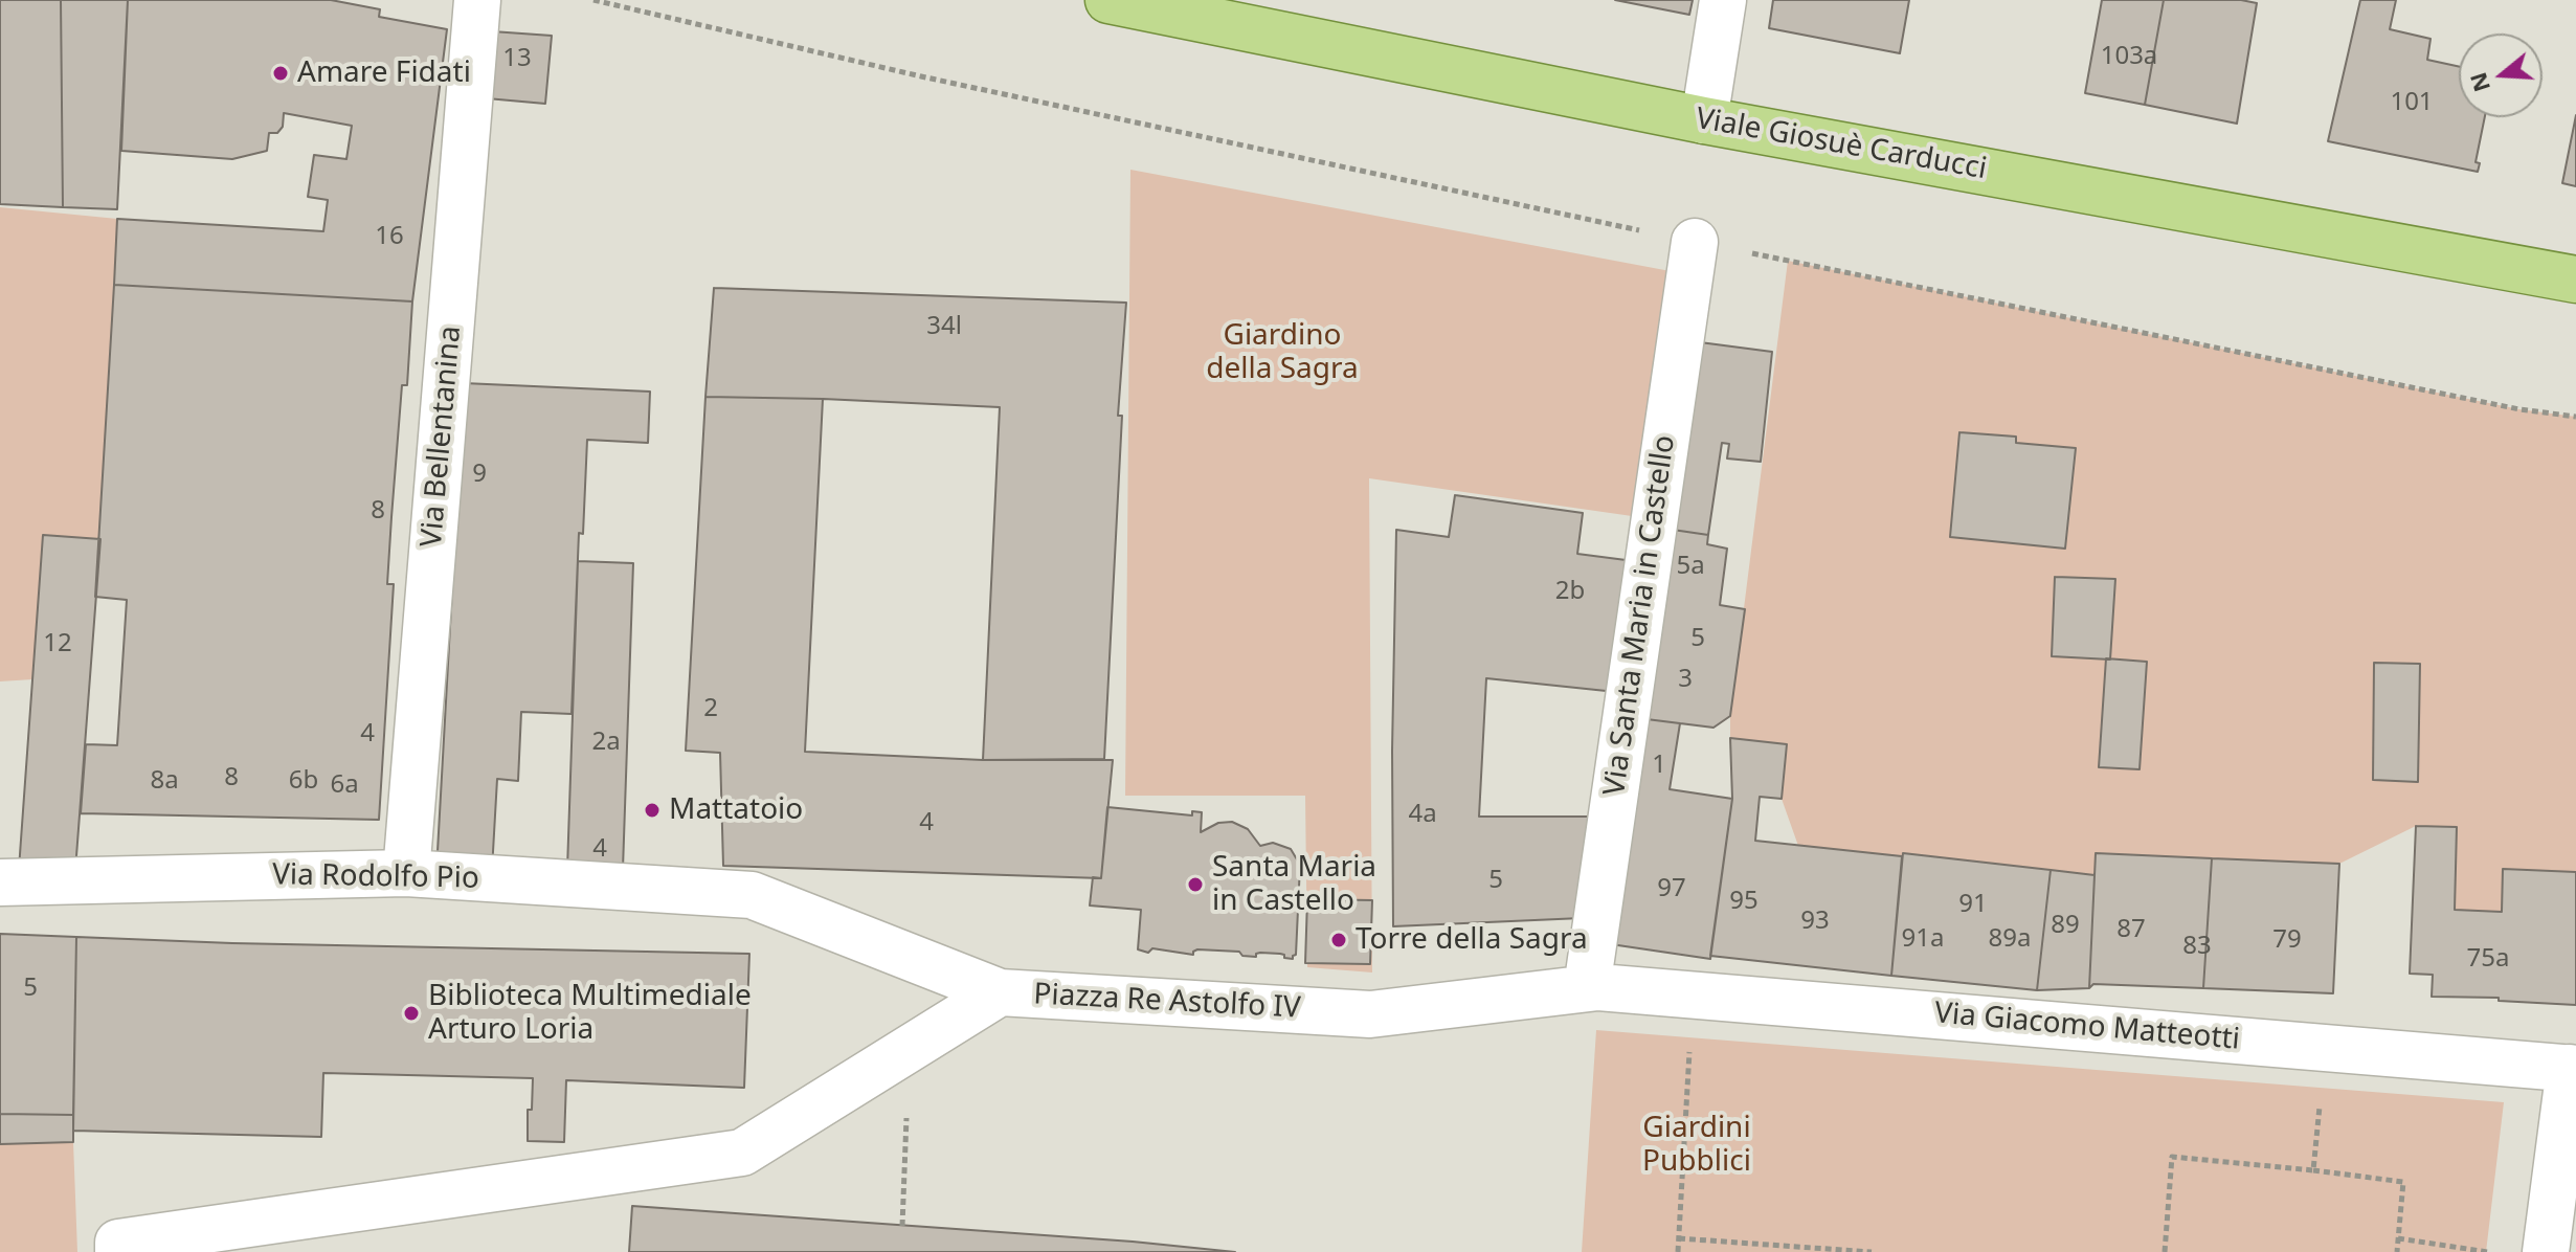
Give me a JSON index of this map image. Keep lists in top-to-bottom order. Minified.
{"streets":{"main road":["Viale Giosuè Carducci"],"street":["Via Bellentanina","Via Santa Maria in Castello","Via Rodolfo Pio","Piazza Re Astolfo IV","Via Giacomo Matteotti"]},"crossings":[["Via Bellentanina","Via Rodolfo Pio"],["Via Santa Maria in Castello","Piazza Re Astolfo IV"],["Via Santa Maria in Castello","Via Giacomo Matteotti"],["Via Rodolfo Pio","Piazza Re Astolfo IV"],["Piazza Re Astolfo IV","Via Giacomo Matteotti"]],"parks":["Giardino della Sagra","Giardini Pubblici"],"places":["Amare Fidati","Mattatoio","Santa Maria in Castello","Torre della Sagra","Biblioteca Multimediale Arturo Loria"],"house_numbers":["103a","13","101","16","34l","9","8","5a","2b","5","12","3","2","4","2a","1","8","8a","6b","6a","4a","4","4","5","97","95","91","93","89","87","91a","89a","79","83","75a","5"],"north":"left"}
